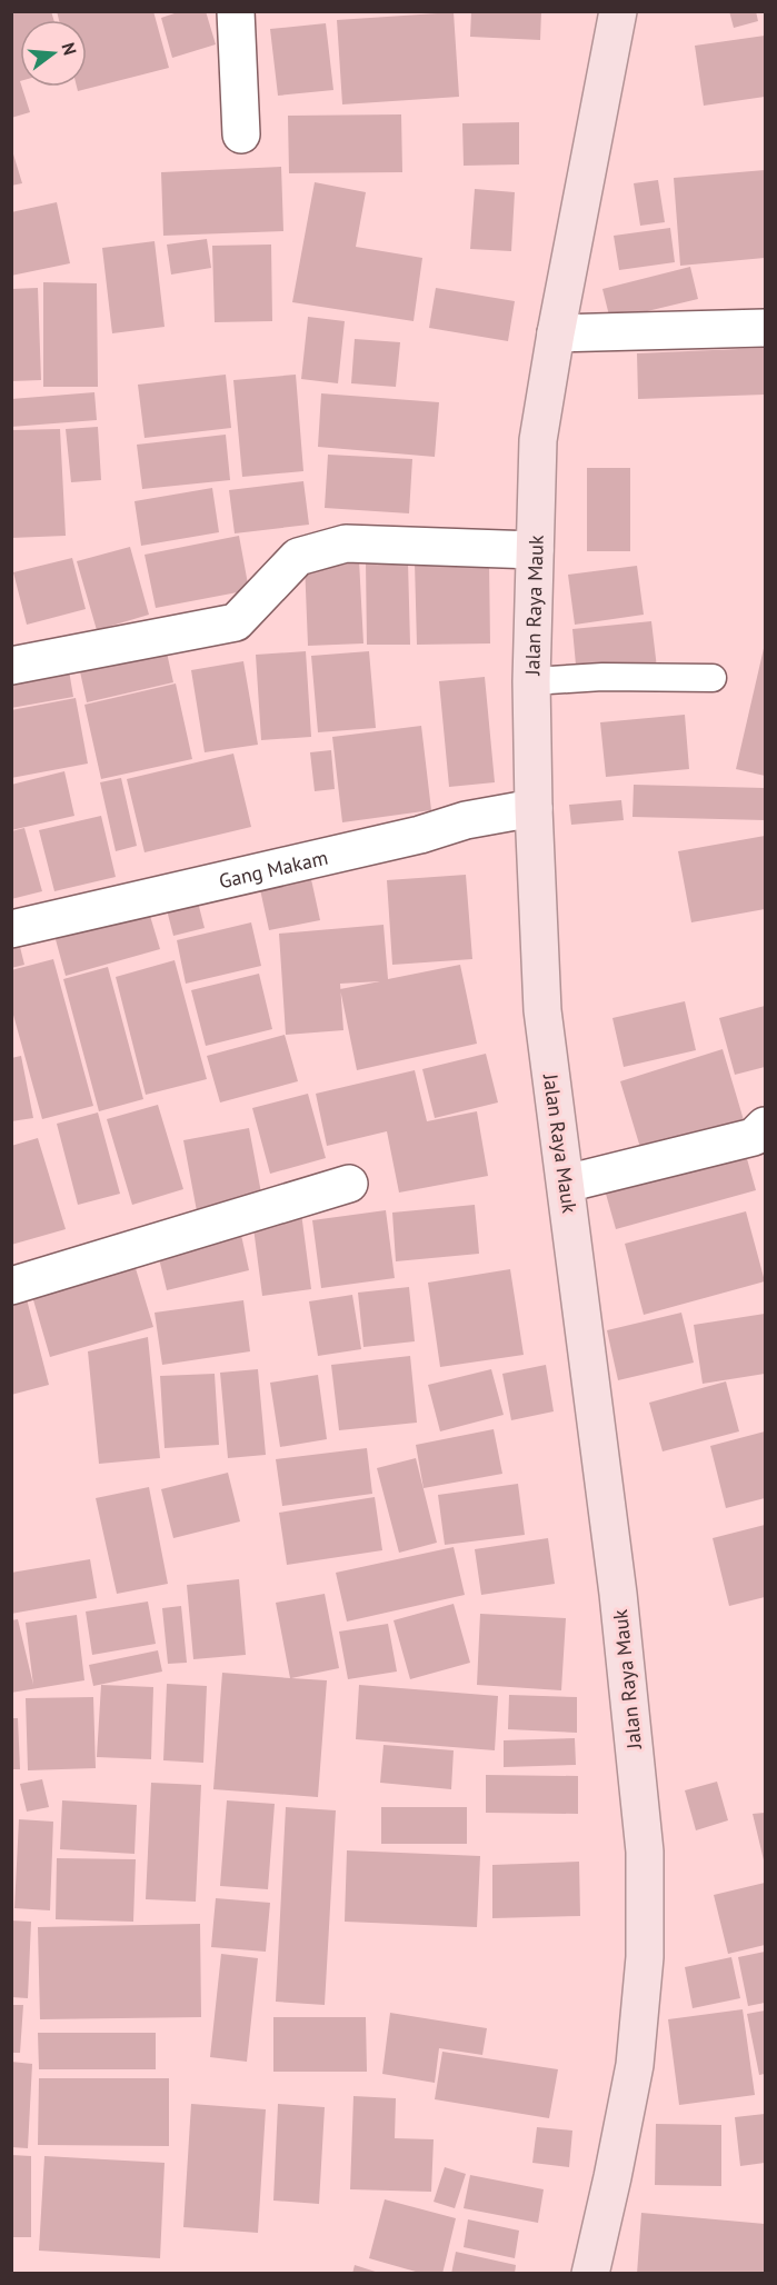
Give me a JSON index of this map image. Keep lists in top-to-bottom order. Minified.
{"streets":{"main road":["Jalan Raya Mauk"],"street":["Gang Makam"]},"crossings":[["Jalan Raya Mauk","Gang Makam"]],"north":"right"}
